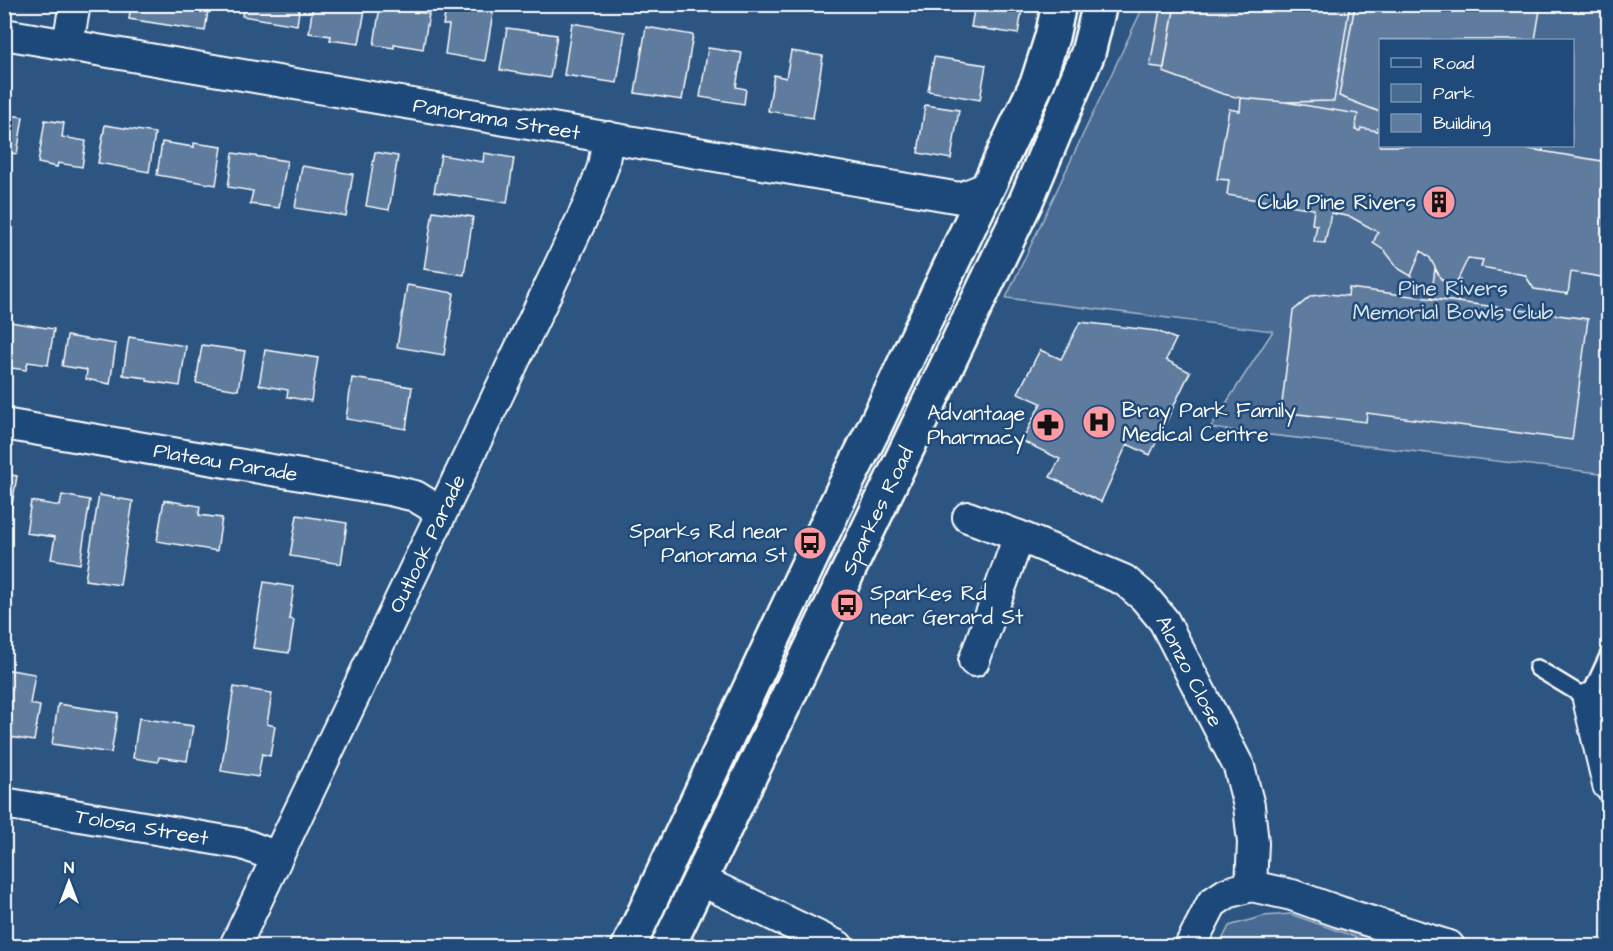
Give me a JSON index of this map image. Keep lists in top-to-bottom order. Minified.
{"streets":{"street":["Panorama Street","Plateau Parade","Sparkes Road","Outlook Parade","Alonzo Close","Tolosa Street"]},"crossings":[["Panorama Street","Sparkes Road"],["Panorama Street","Outlook Parade"],["Plateau Parade","Outlook Parade"],["Outlook Parade","Tolosa Street"]],"parks":["Pine Rivers Memorial Bowls Club"],"places":{"building":["Club Pine Rivers"],"hospital":["Bray Park Family Medical Centre"],"pharmacy":["Advantage Pharmacy"],"bus stop":["Sparks Rd near Panorama St","Sparkes Rd near Gerard St"]},"legend":["Road","Park","Building"],"north":"top"}
